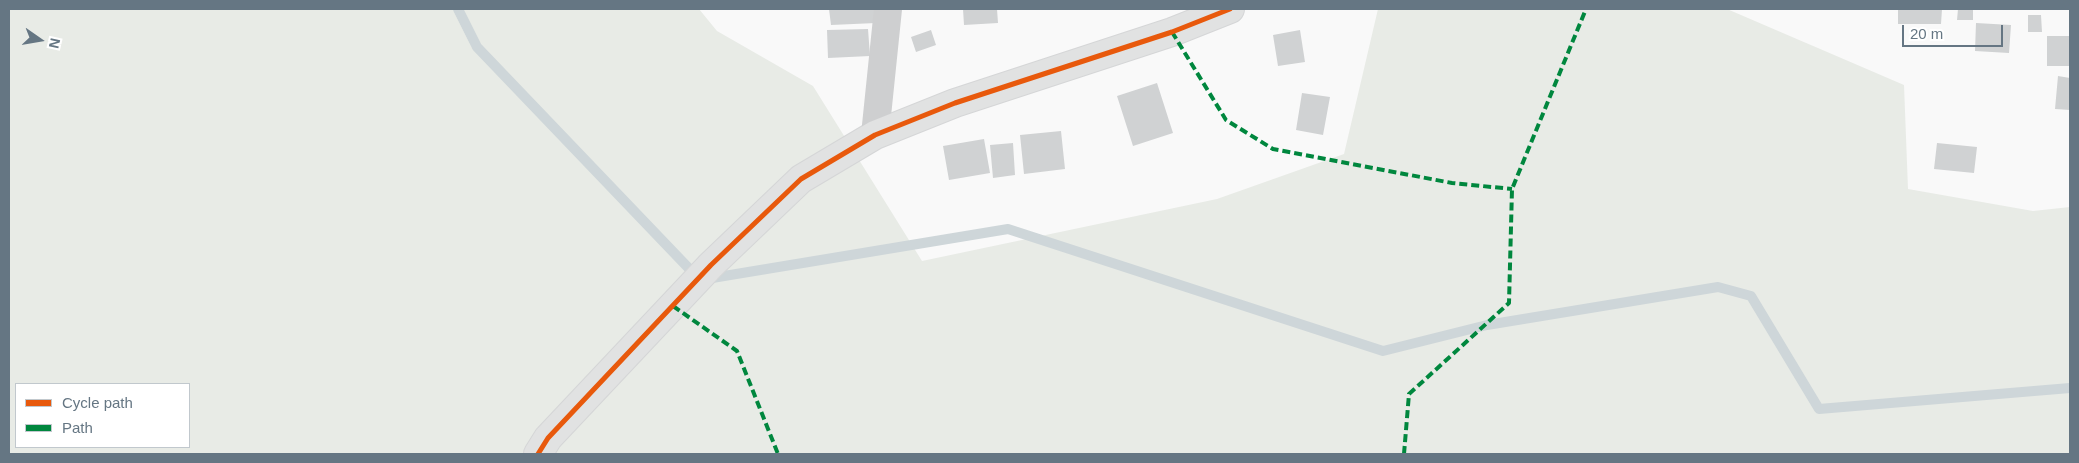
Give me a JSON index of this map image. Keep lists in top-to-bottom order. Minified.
{"legend":["Cycle path","Path"],"scale_bar":"20 m","north":"right"}
